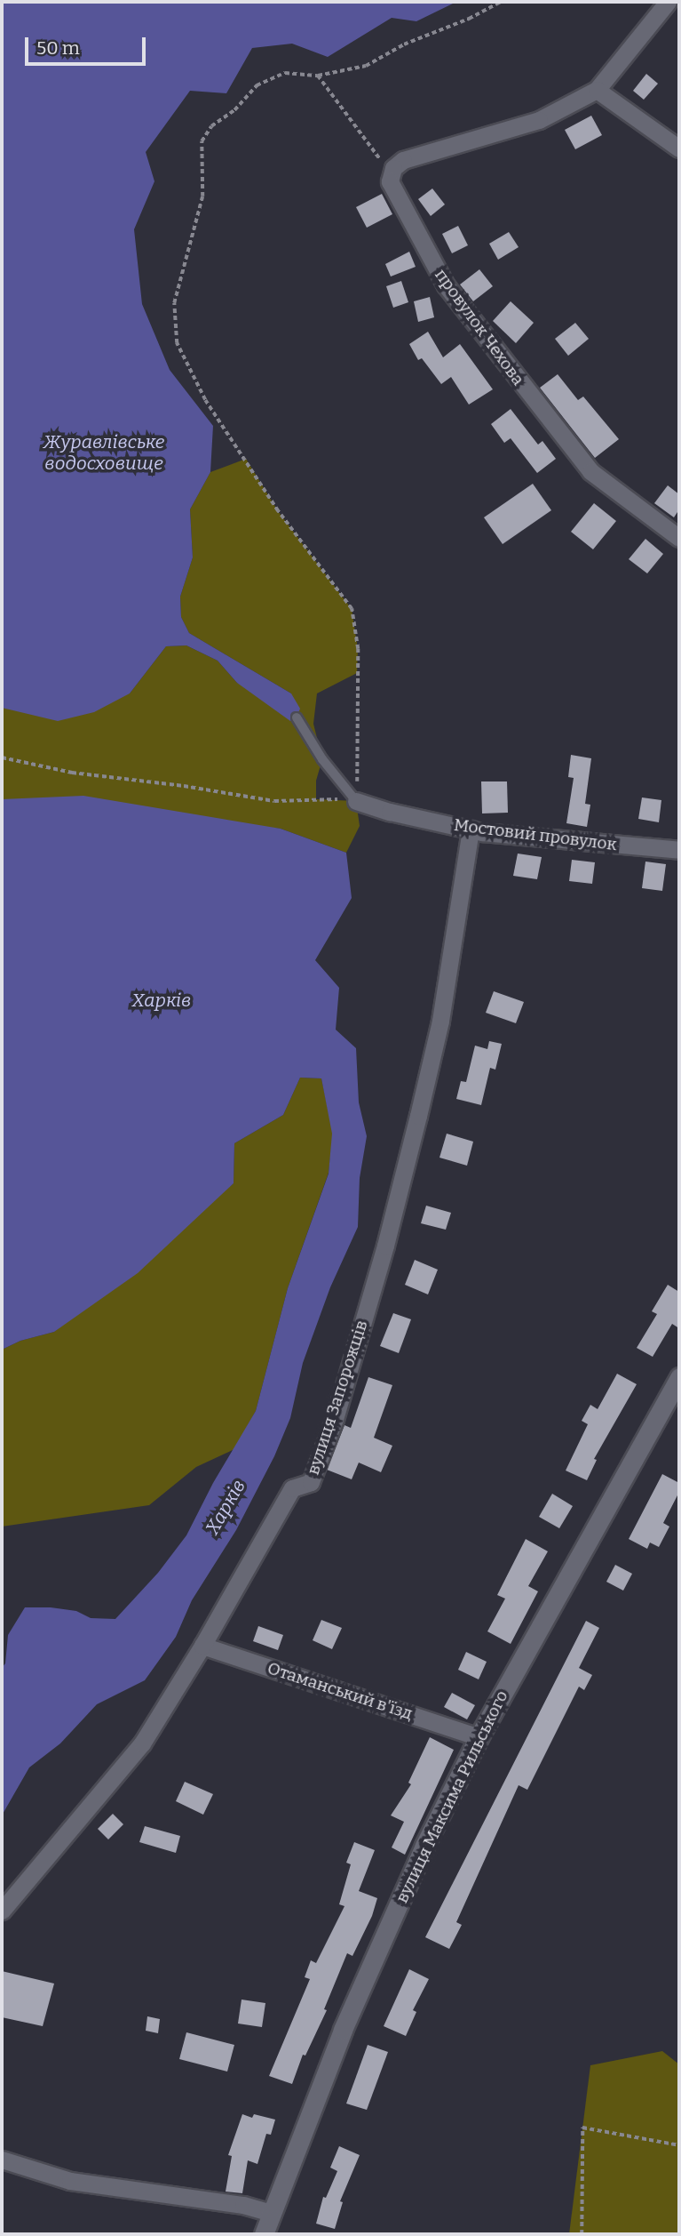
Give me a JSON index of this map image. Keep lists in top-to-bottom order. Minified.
{"streets":{"main road":["вулиця Максима Рильського"],"street":["провулок Чехова","Мостовий провулок","вулиця Запорожців","Отаманський в'їзд"]},"crossings":[["Мостовий провулок","вулиця Запорожців"],["вулиця Запорожців","Отаманський в'їзд"],["Отаманський в'їзд","вулиця Максима Рильського"]],"water":["Журавлівське водосховище","Харків"],"scale_bar":"50 m"}
